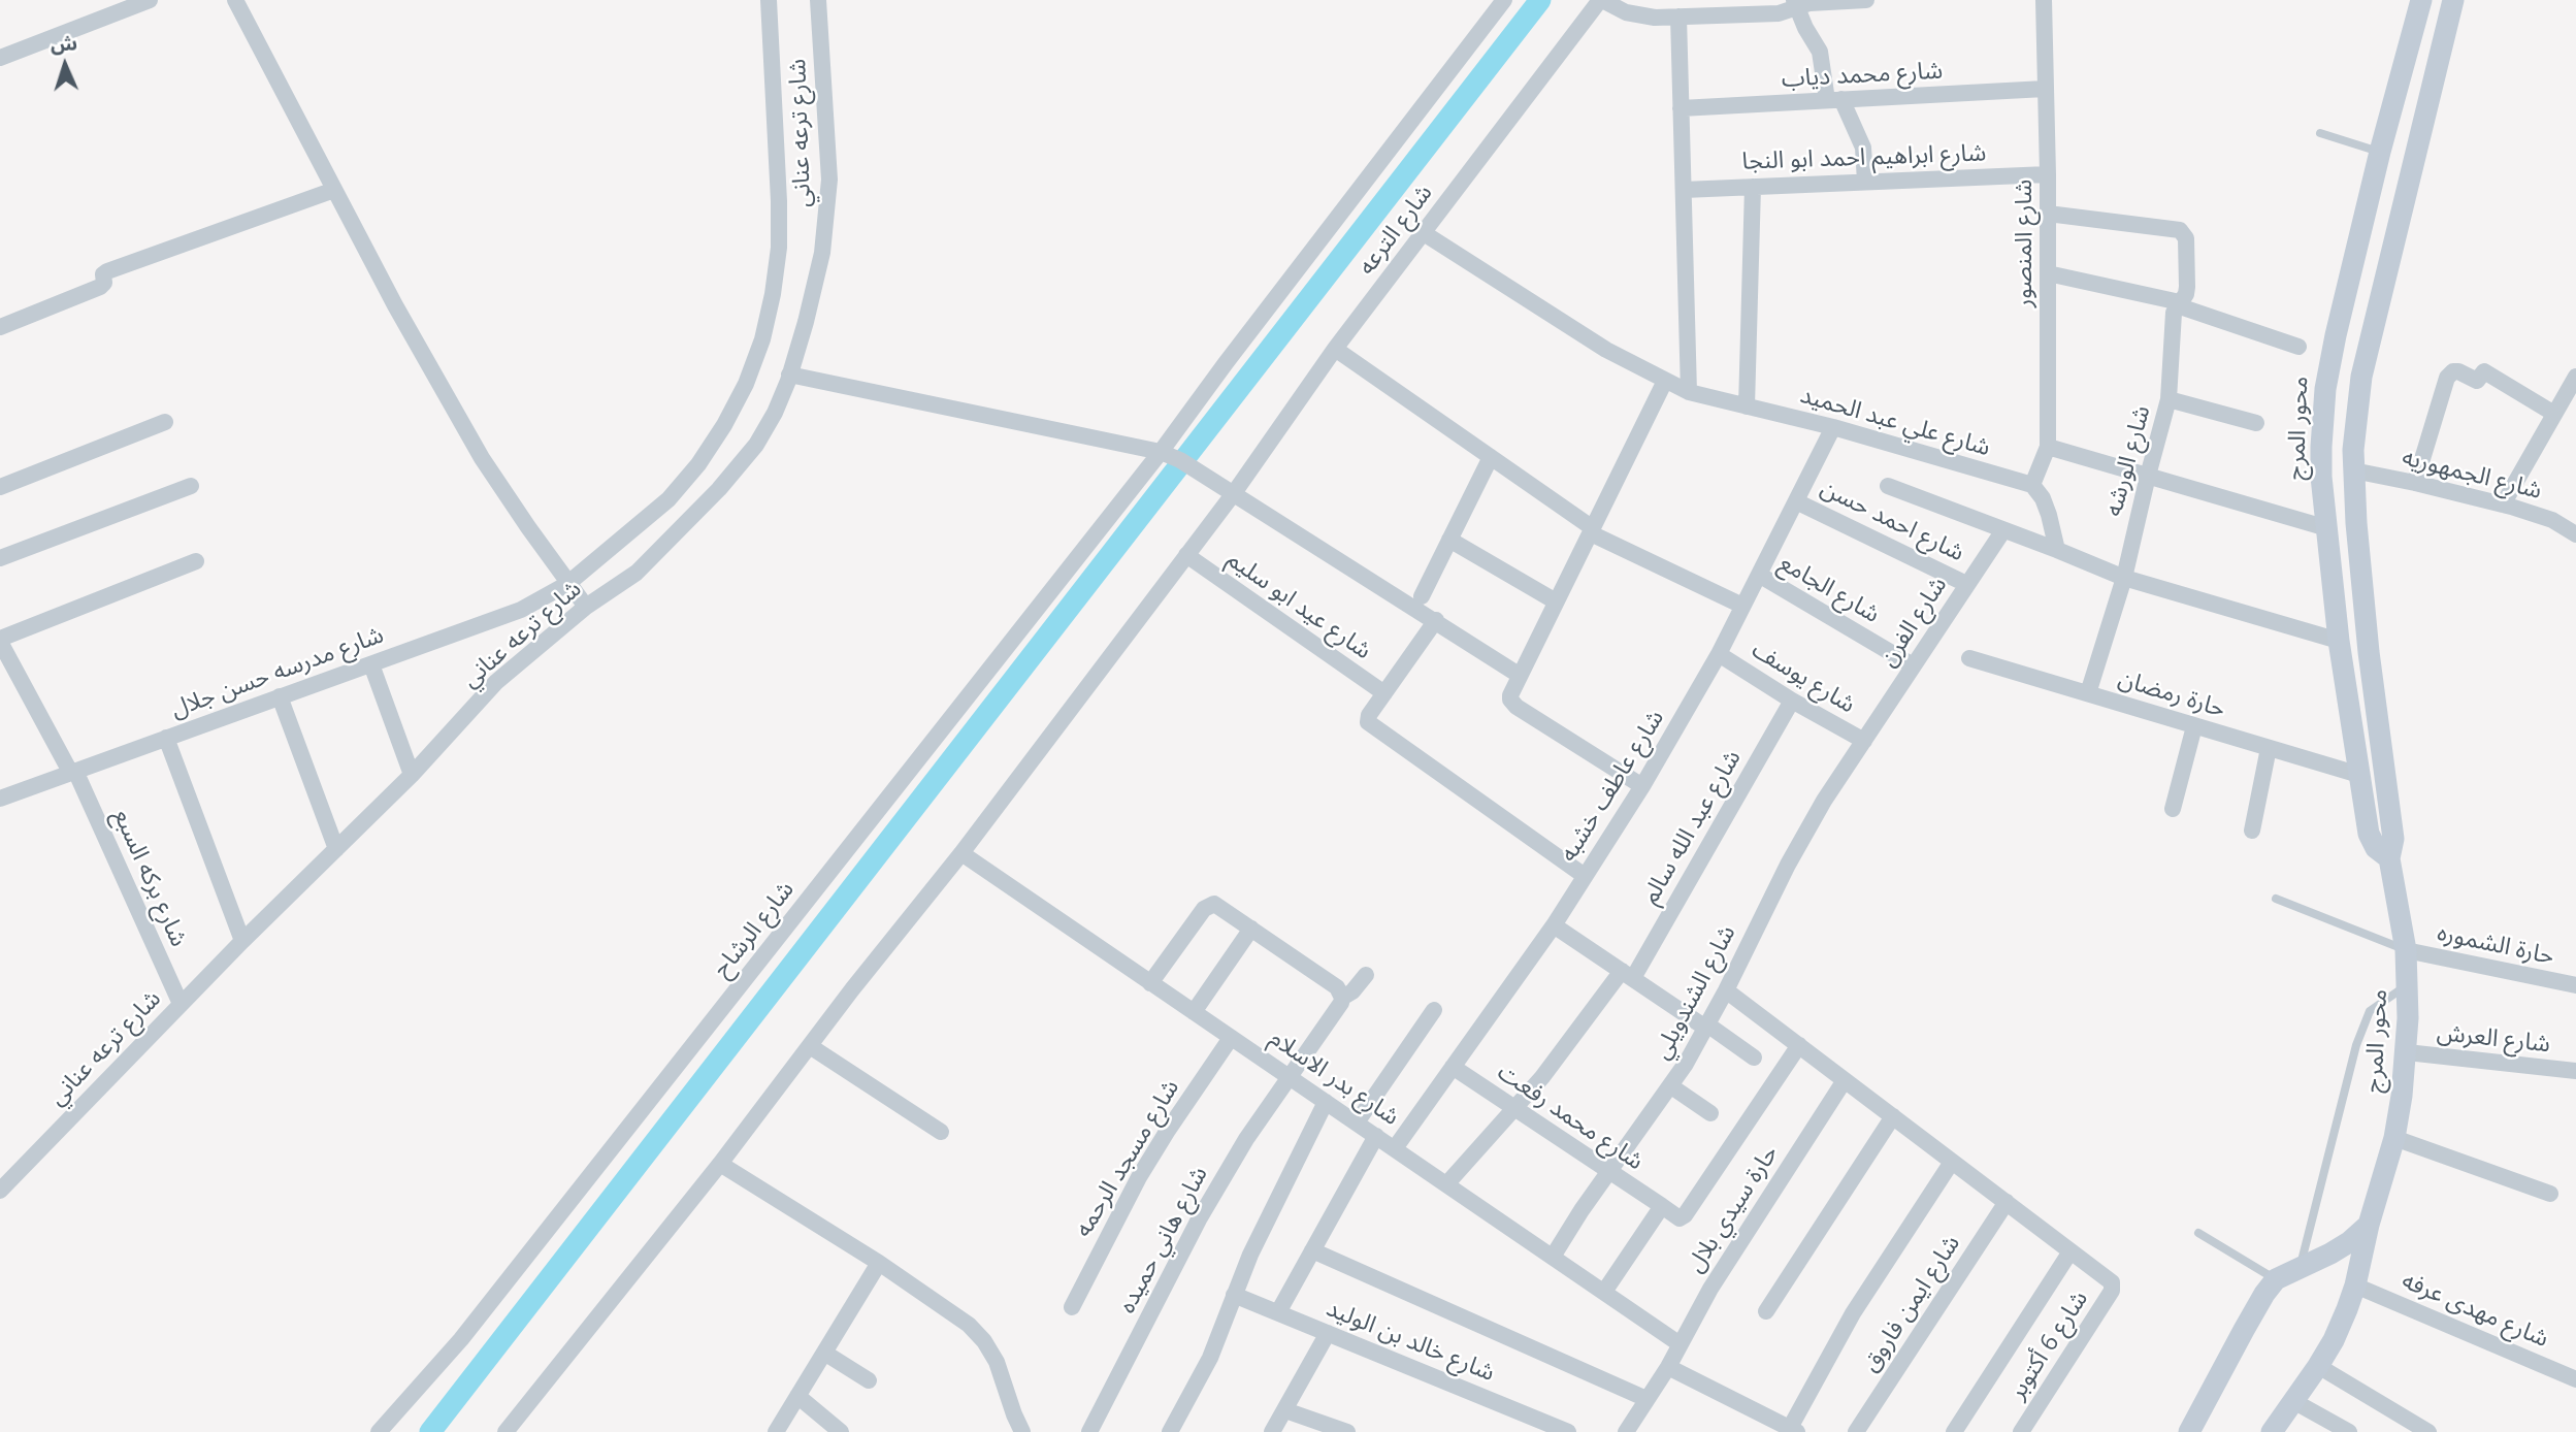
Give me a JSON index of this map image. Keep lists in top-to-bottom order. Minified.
{"streets":{"main road":["محور المرج"],"street":["شارع محمد دياب","شارع ترعه عناني","شارع ابراهيم احمد ابو النجا","شارع الترعه","شارع المنصور","شارع علي عبد الحميد","شارع الورشه","شارع الجمهوريه","شارع احمد حسن","شارع الجامع","شارع عيد ابو سليم","شارع الفرن","شارع مدرسه حسن جلال","شارع يوسف","حارة رمضان","شارع عاطف خشبه","شارع عبد الله سالم","شارع بركه السبع","شارع الرشاح","حارة الشموره","شارع الشندويلي","شارع العرش","شارع بدر الاسلام","شارع محمد رفعت","شارع مسجد الرحمه","حارة سيدي بلال","شارع هاني حميده","شارع ايمن فاروق","شارع مهدى عرفه","شارع خالد بن الوليد","شارع 6 أكتوبر"]},"crossings":[["شارع محمد دياب","شارع المنصور"],["شارع ترعه عناني","شارع مدرسه حسن جلال"],["شارع ترعه عناني","شارع بركه السبع"],["شارع ابراهيم احمد ابو النجا","شارع المنصور"],["شارع الترعه","شارع علي عبد الحميد"],["شارع المنصور","شارع علي عبد الحميد"],["شارع المنصور","شارع الورشه"],["شارع علي عبد الحميد","شارع عاطف خشبه"],["محور المرج","شارع الجمهوريه"],["محور المرج","حارة رمضان"],["محور المرج","حارة الشموره"],["محور المرج","شارع العرش"],["محور المرج","شارع مهدى عرفه"],["شارع الورشه","حارة رمضان"],["شارع احمد حسن","شارع الفرن"],["شارع احمد حسن","شارع عاطف خشبه"],["شارع الجامع","شارع الفرن"],["شارع الجامع","شارع عاطف خشبه"],["شارع الفرن","شارع يوسف"],["شارع الفرن","شارع الشندويلي"],["شارع مدرسه حسن جلال","شارع بركه السبع"],["شارع يوسف","شارع عاطف خشبه"],["شارع يوسف","شارع عبد الله سالم"],["شارع يوسف","شارع الشندويلي"],["شارع عاطف خشبه","شارع بدر الاسلام"],["شارع عاطف خشبه","شارع محمد رفعت"],["شارع عبد الله سالم","شارع بدر الاسلام"],["شارع عبد الله سالم","شارع محمد رفعت"],["شارع الشندويلي","شارع بدر الاسلام"],["شارع الشندويلي","شارع محمد رفعت"],["شارع بدر الاسلام","شارع مسجد الرحمه"],["شارع بدر الاسلام","حارة سيدي بلال"],["شارع بدر الاسلام","شارع هاني حميده"]],"north":"top"}
